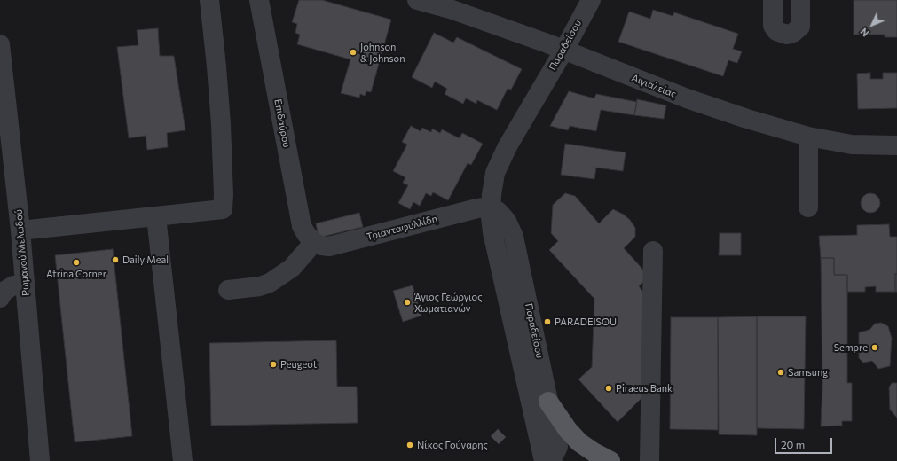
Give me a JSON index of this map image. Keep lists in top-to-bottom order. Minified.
{"streets":{"street":["Παραδείσου","Αιγιαλείας","Επιδαύρου","Τριανταφυλλίδη","Ρωμανού Μελωδού"]},"crossings":[["Παραδείσου","Αιγιαλείας"],["Παραδείσου","Τριανταφυλλίδη"],["Επιδαύρου","Τριανταφυλλίδη"]],"places":["Johnson & Johnson","Daily Meal","Atrina Corner","Άγιος Γεώργιος Χωματιανών","PARADEISOU","Sempre","Peugeot","Samsung","Piraeus Bank","Νίκος Γούναρης"],"scale_bar":"20 m","north":"bottom left"}
